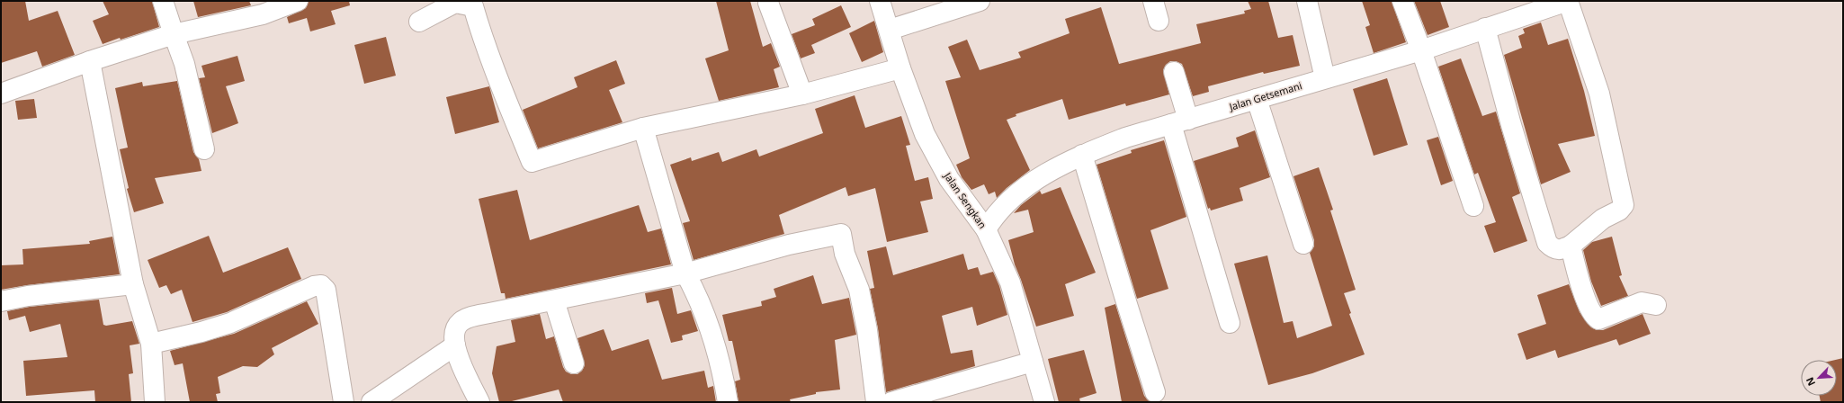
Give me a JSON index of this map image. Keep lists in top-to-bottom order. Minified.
{"streets":{"street":["Jalan Getsemani","Jalan Sengkan"]},"crossings":[["Jalan Getsemani","Jalan Sengkan"]],"north":"bottom left"}
